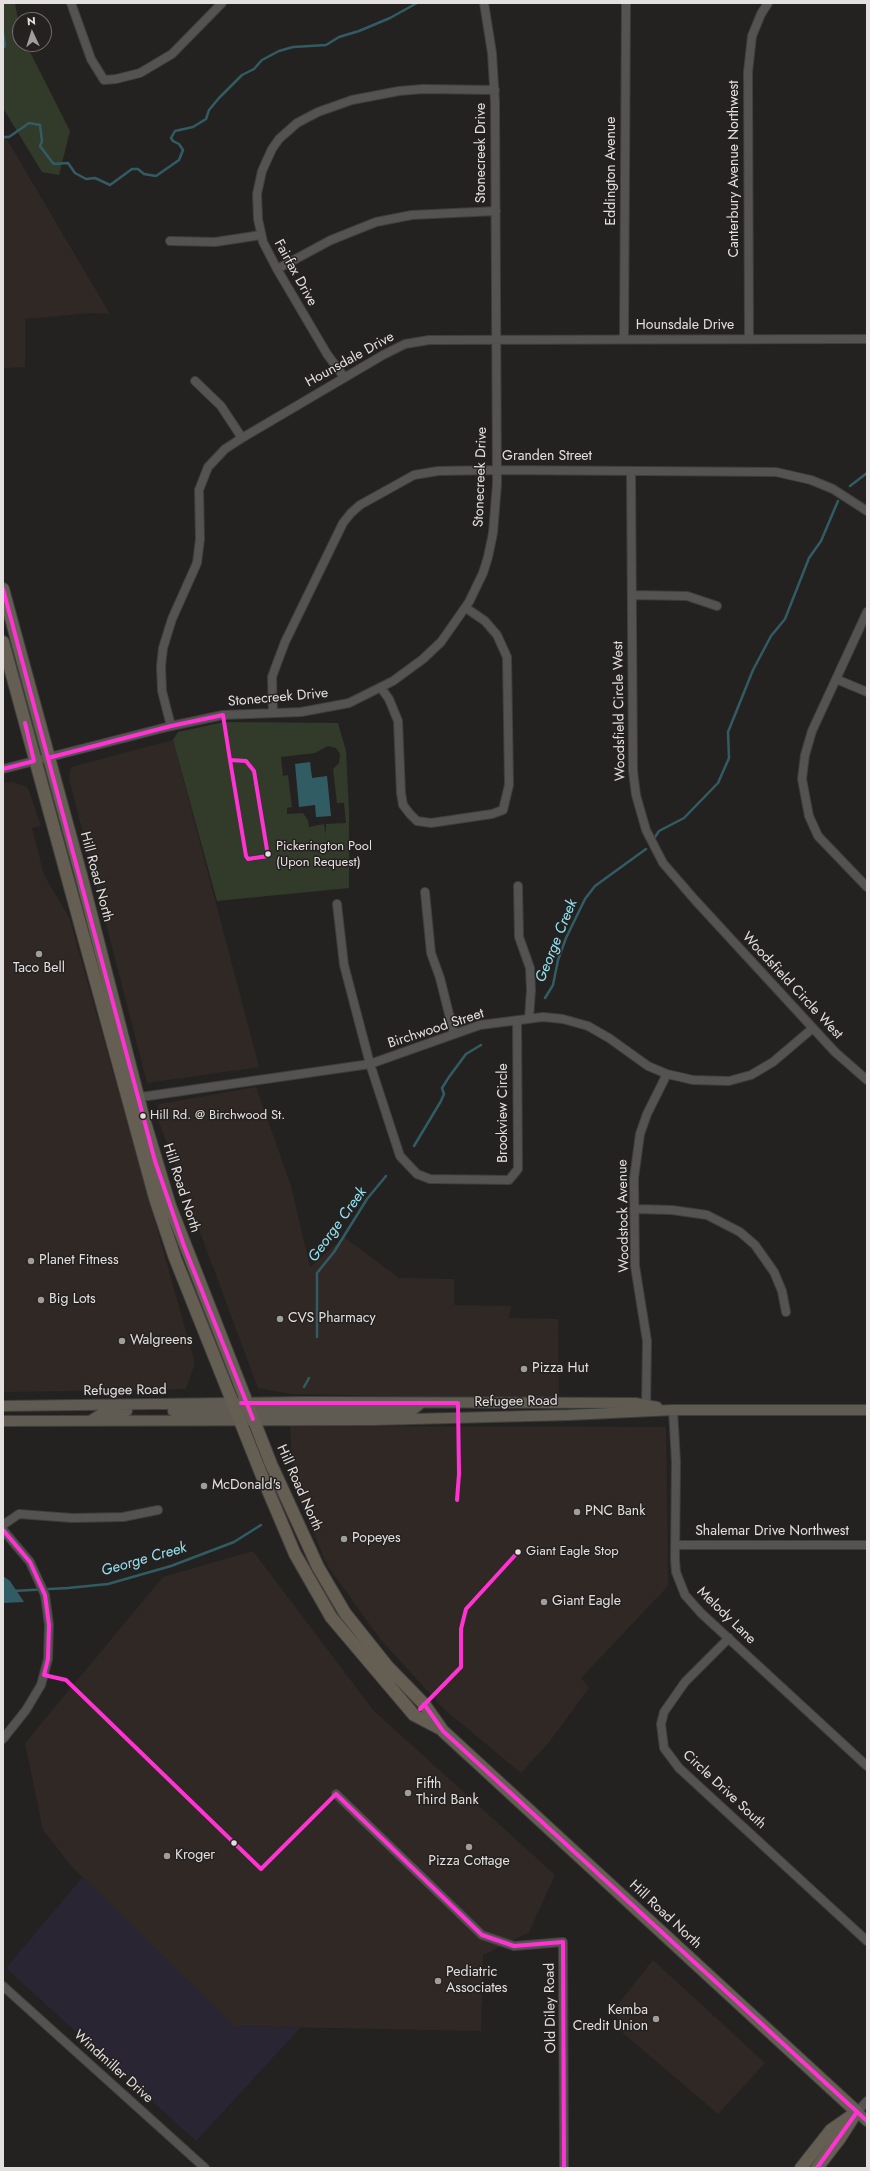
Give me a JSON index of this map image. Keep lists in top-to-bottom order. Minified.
{"streets":{"highway":["Hill Road North"],"main road":["Refugee Road"],"street":["Stonecreek Drive","Canterbury Avenue Northwest","Eddington Avenue","Fairfax Drive","Hounsdale Drive","Granden Street","Woodsfield Circle West","Birchwood Street","Brookview Circle","Woodstock Avenue","Shalemar Drive Northwest","Melody Lane","Circle Drive South","Old Diley Road","Windmiller Drive"]},"crossings":[["Stonecreek Drive","Fairfax Drive"],["Stonecreek Drive","Hounsdale Drive"],["Stonecreek Drive","Granden Street"],["Stonecreek Drive","Hill Road North"],["Canterbury Avenue Northwest","Hounsdale Drive"],["Eddington Avenue","Hounsdale Drive"],["Fairfax Drive","Hounsdale Drive"],["Granden Street","Woodsfield Circle West"],["Woodsfield Circle West","Birchwood Street"],["Hill Road North","Birchwood Street"],["Hill Road North","Refugee Road"],["Birchwood Street","Brookview Circle"],["Birchwood Street","Woodstock Avenue"],["Woodstock Avenue","Refugee Road"],["Refugee Road","Melody Lane"],["Shalemar Drive Northwest","Melody Lane"],["Melody Lane","Circle Drive South"]],"water":["George Creek"],"places":["Pickerington Pool (Upon Request)","Taco Bell","Hill Rd. @ Birchwood St.","Planet Fitness","Big Lots","CVS Pharmacy","Walgreens","Pizza Hut","McDonald's","PNC Bank","Popeyes","Giant Eagle Stop","Giant Eagle","Fifth Third Bank","Pizza Cottage","Kroger","Pediatric Associates","Kemba Credit Union"],"north":"top"}
